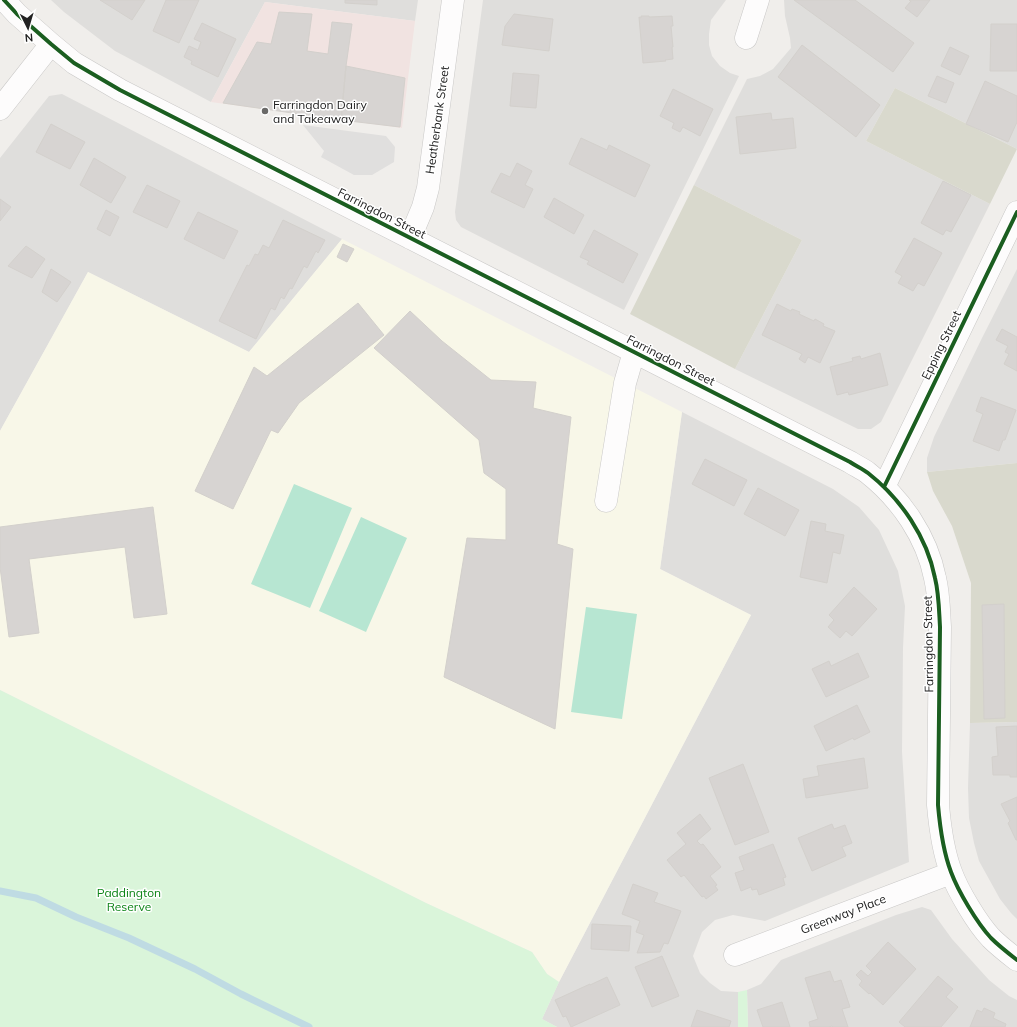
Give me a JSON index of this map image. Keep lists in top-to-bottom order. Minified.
{"streets":{"street":["Heatherbank Street","Farringdon Street","Epping Street","Greenway Place"]},"crossings":[["Heatherbank Street","Farringdon Street"],["Farringdon Street","Epping Street"],["Farringdon Street","Greenway Place"]],"parks":["Paddington Reserve"],"places":["Farringdon Dairy and Takeaway"],"north":"bottom"}
